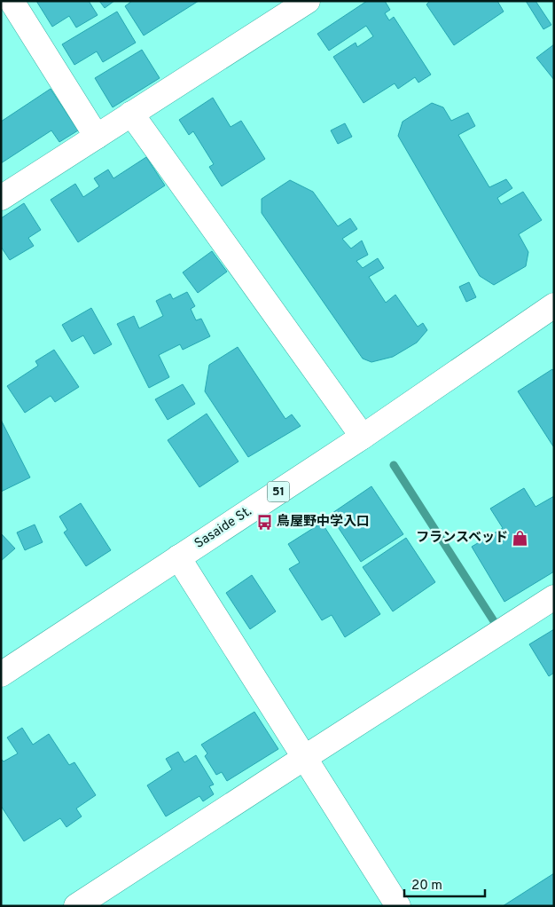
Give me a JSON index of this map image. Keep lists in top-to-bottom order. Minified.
{"streets":{"street":["51","Sasaide St."]},"places":{"bus stop":["鳥屋野中学入口"],"shop":["フランスベッド"]},"scale_bar":"20 m"}
